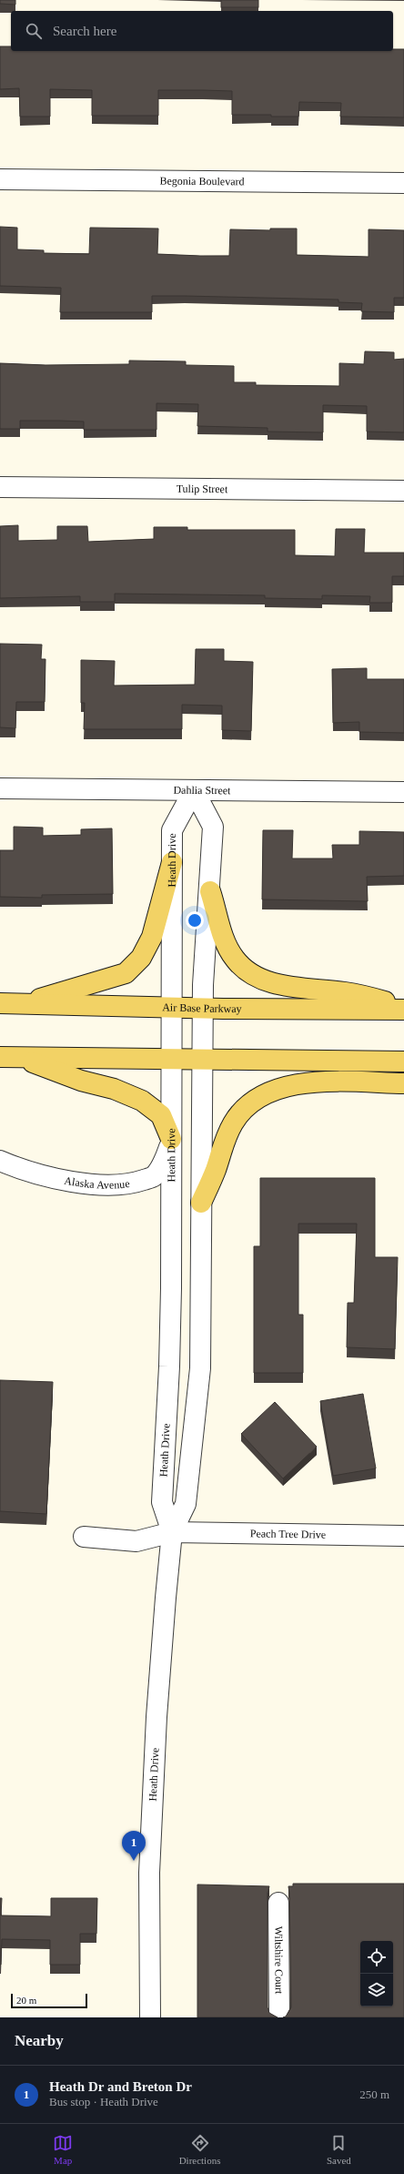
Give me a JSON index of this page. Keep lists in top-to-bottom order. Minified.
{"streets":{"main road":["Air Base Parkway"],"street":["Begonia Boulevard","Tulip Street","Dahlia Street","Heath Drive","Alaska Avenue","Peach Tree Drive","Wiltshire Court"]},"crossings":[["Dahlia Street","Heath Drive"],["Heath Drive","Air Base Parkway"],["Heath Drive","Alaska Avenue"],["Heath Drive","Peach Tree Drive"]],"scale_bar":"20 m","page":{"search":"Search here","pins":"1","scale":"20 m","heading":"Nearby","list":[{"mark":"1","name":"Heath Dr and Breton Dr","note":"Bus stop · Heath Drive","value":"250 m"}],"nav":["Map","Directions","Saved"]}}
